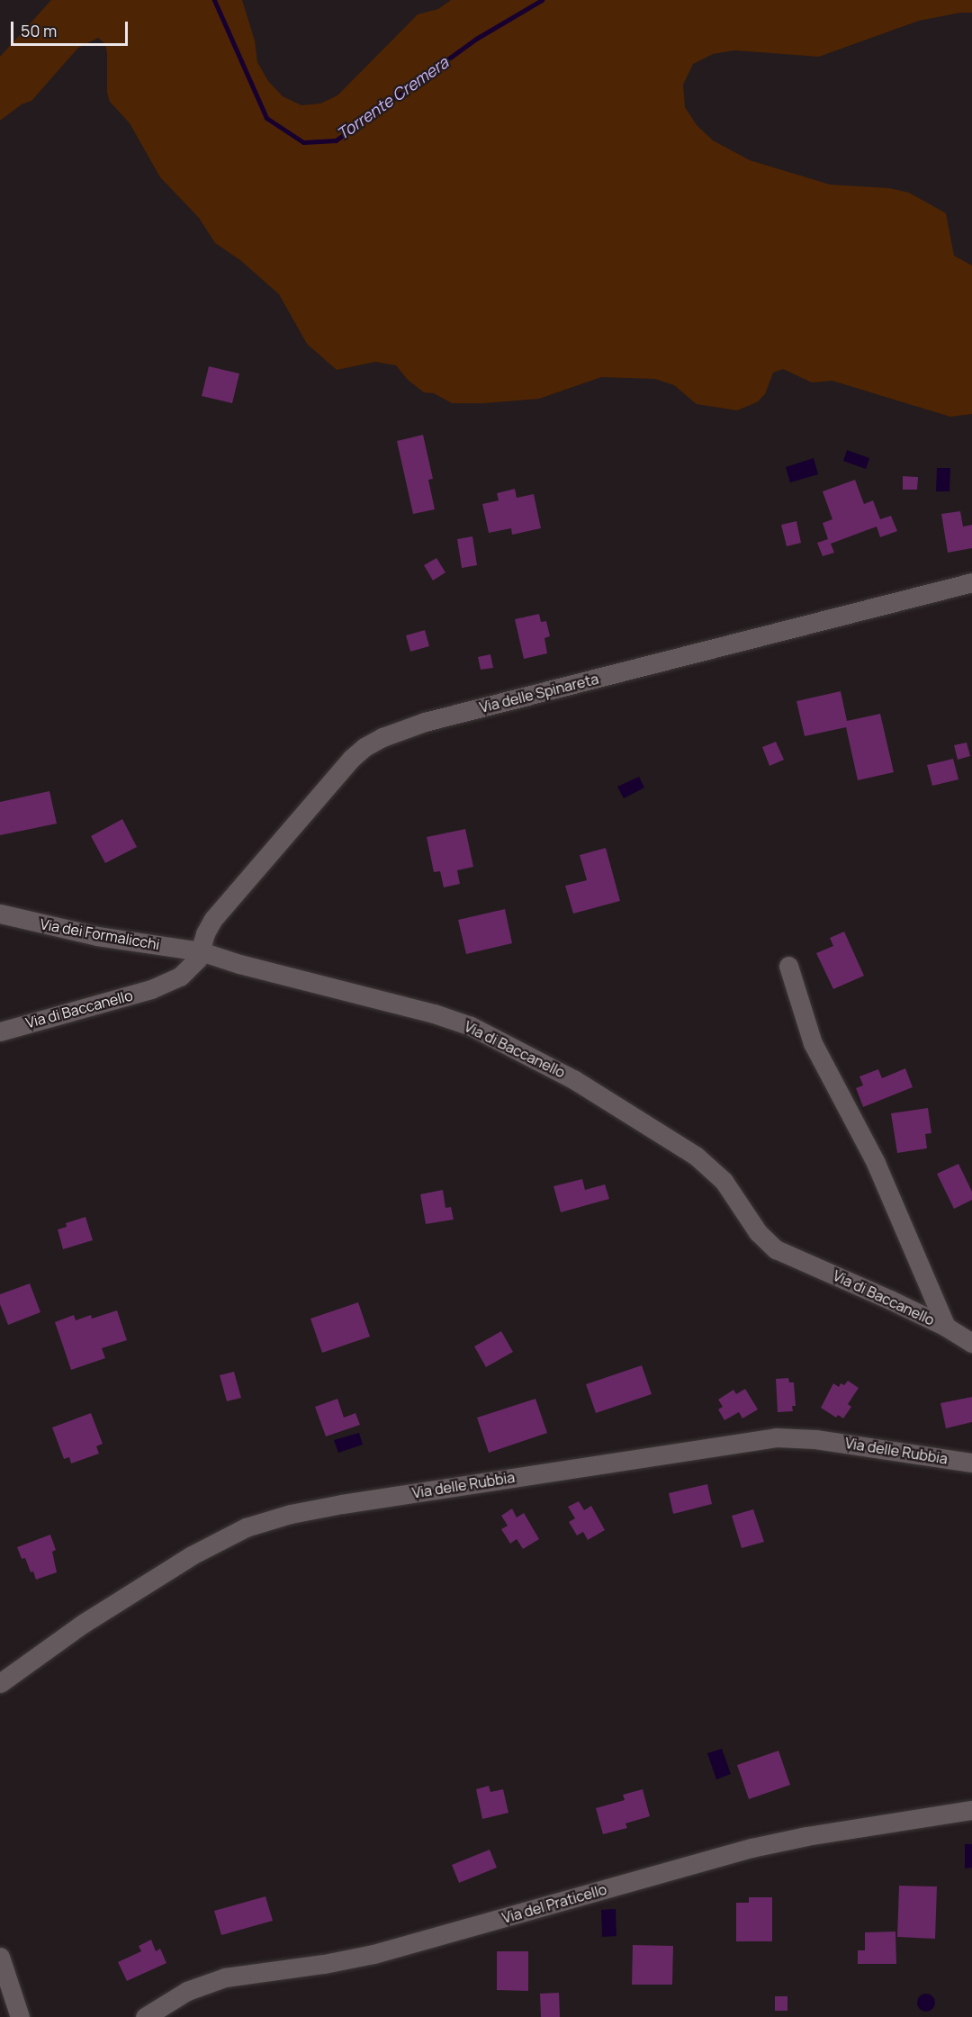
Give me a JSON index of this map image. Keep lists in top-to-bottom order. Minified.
{"streets":{"street":["Via delle Spinareta","Via dei Formalicchi","Via di Baccanello","Via delle Rubbia","Via del Praticello"]},"crossings":[["Via delle Spinareta","Via dei Formalicchi"],["Via delle Spinareta","Via di Baccanello"],["Via dei Formalicchi","Via di Baccanello"]],"water":["Torrente Cremera"],"scale_bar":"50 m"}
